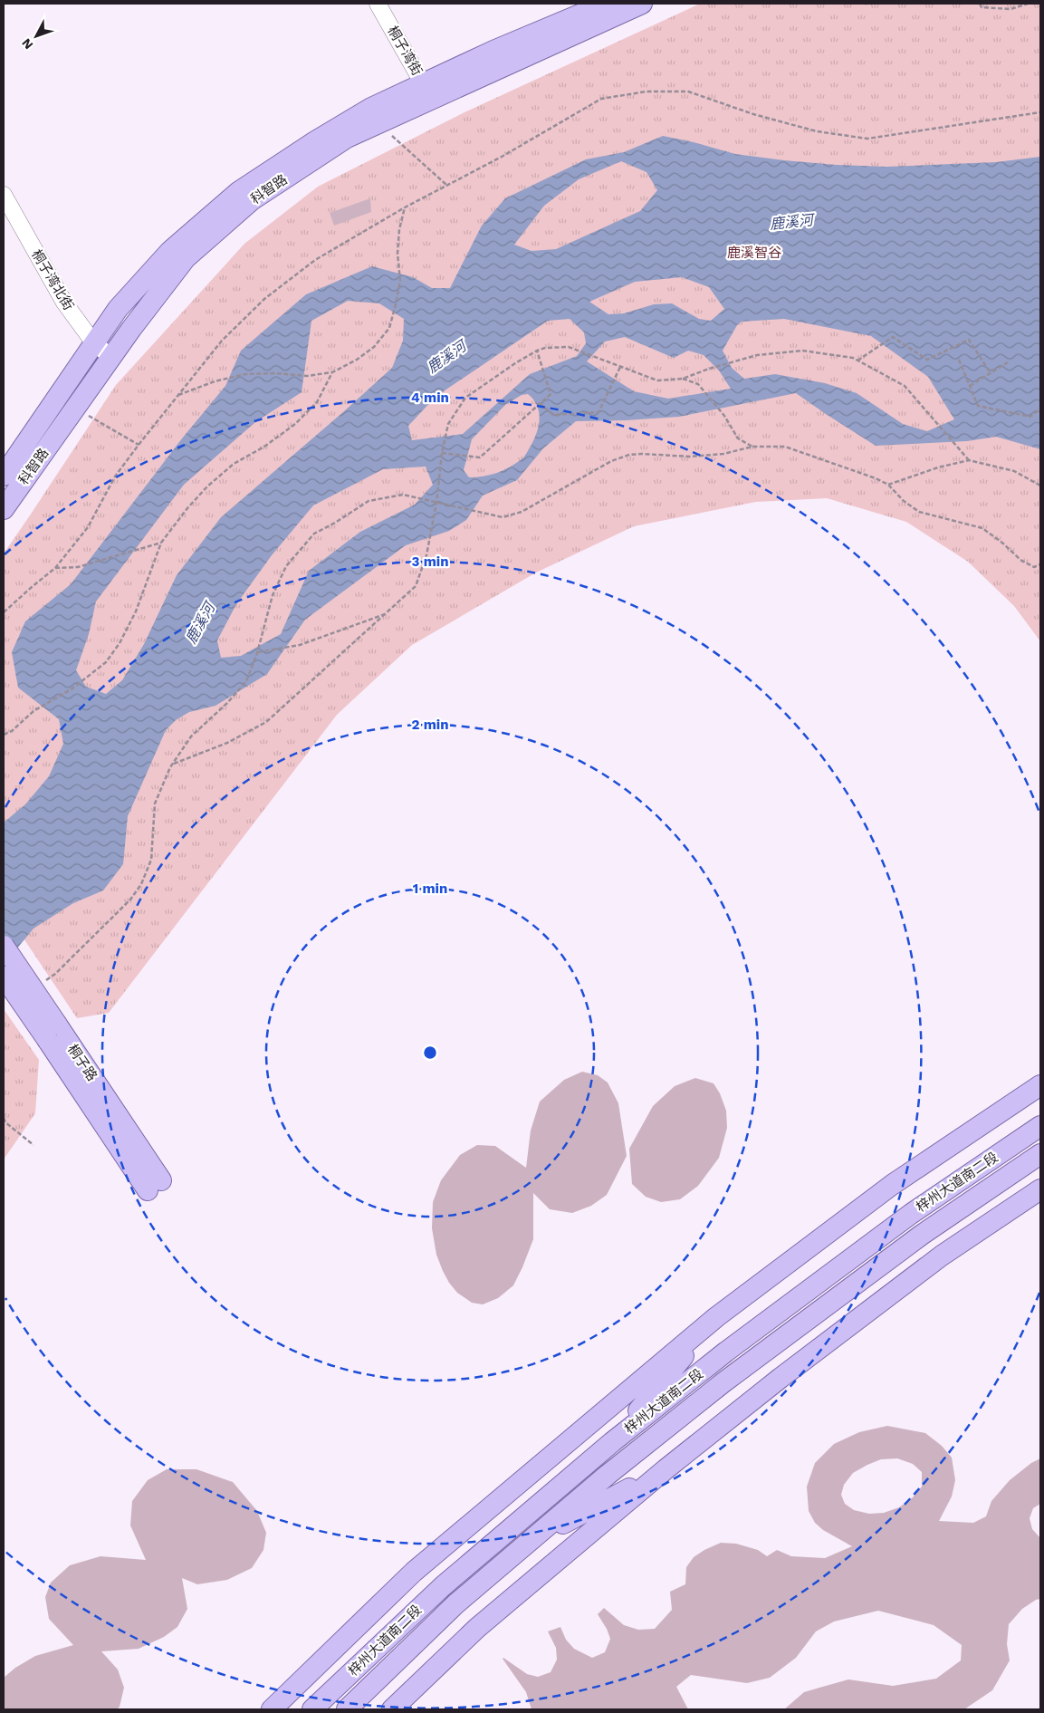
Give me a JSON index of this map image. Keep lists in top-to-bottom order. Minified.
{"streets":{"main road":["科智路","桐子路","梓州大道南二段"],"street":["桐子湾街","桐子湾北街"]},"crossings":[["桐子湾街","科智路"],["科智路","桐子湾北街"]],"water":["鹿溪河"],"parks":["鹿溪智谷"],"north":"bottom left","rings":["4 min","3 min","2 min","1 min"]}
